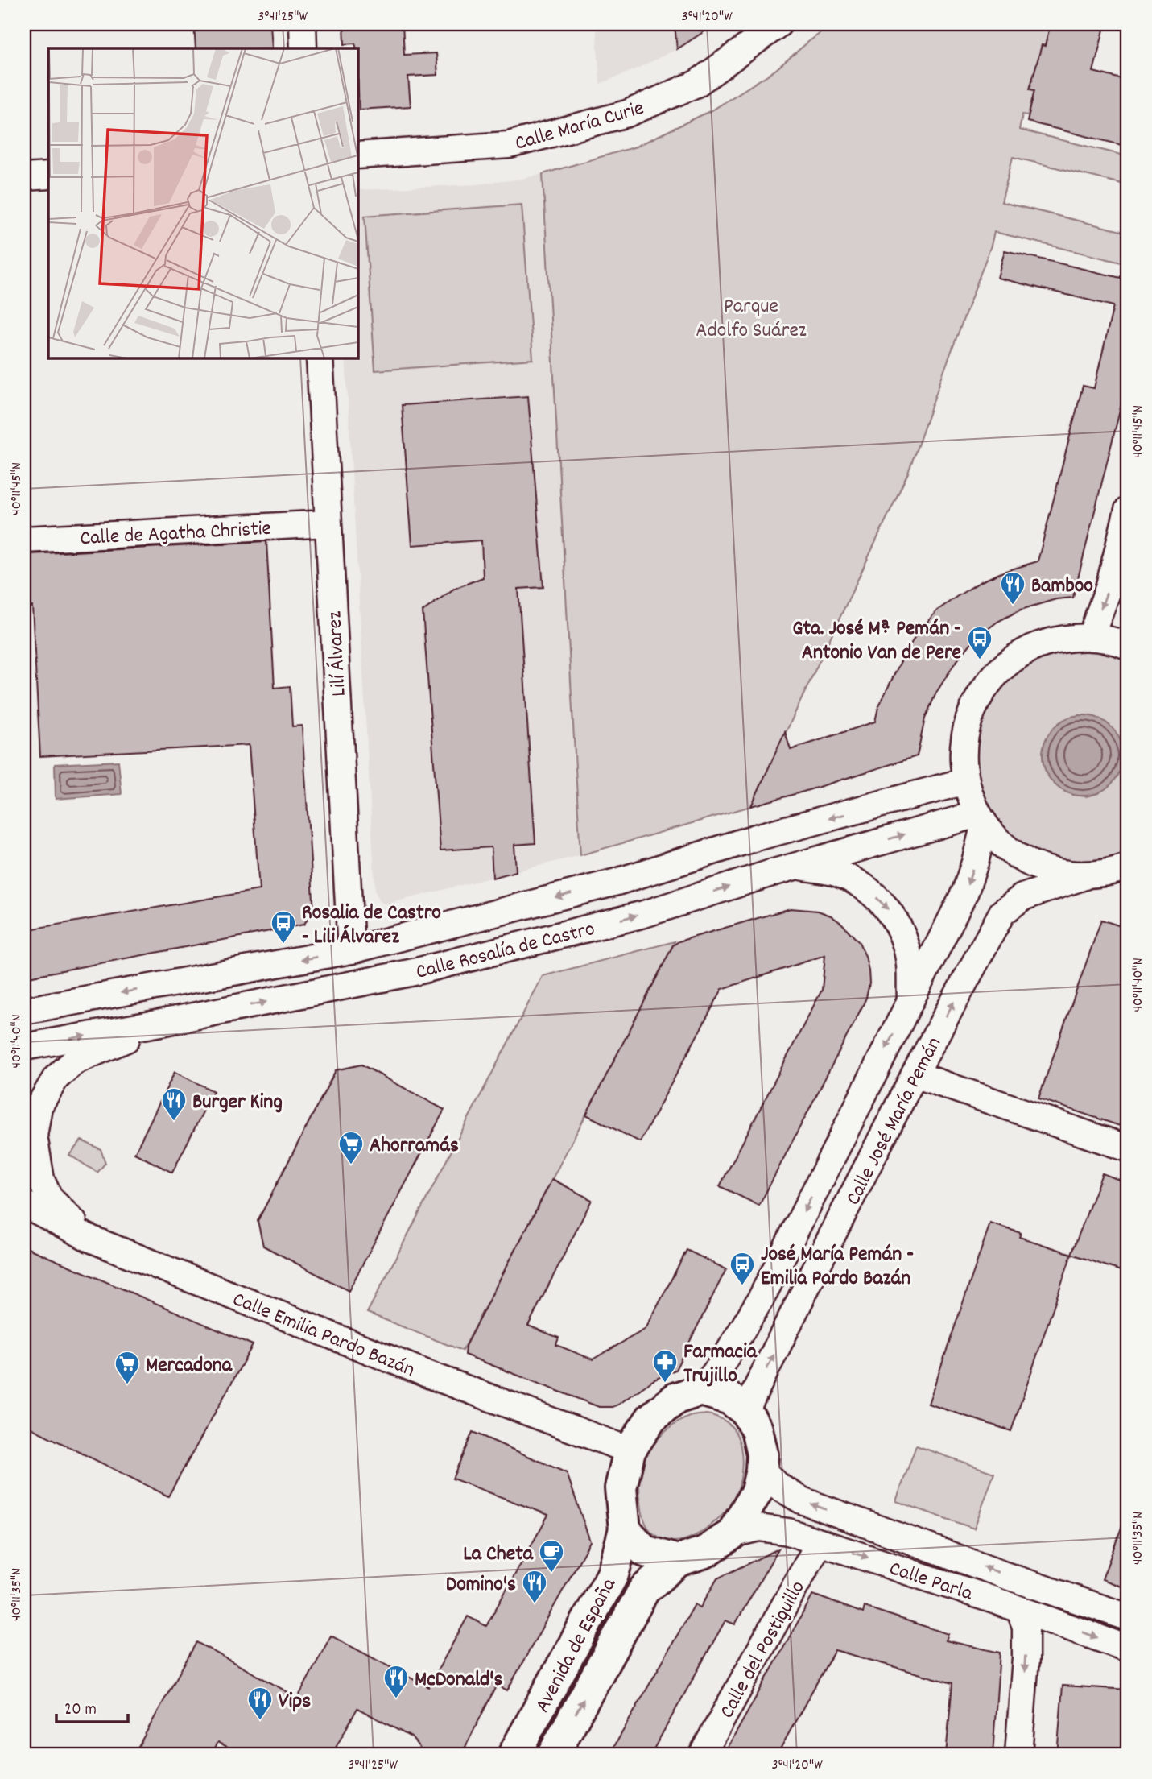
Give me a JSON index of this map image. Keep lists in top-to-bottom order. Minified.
{"streets":{"street":["Calle María Curie","Calle de Agatha Christie","Lilí Álvarez","Calle Rosalía de Castro","Calle José María Pemán","Calle Emilia Pardo Bazán","Calle Parla","Avenida de España","Calle del Postiguillo"]},"crossings":[["Calle de Agatha Christie","Lilí Álvarez"],["Lilí Álvarez","Calle Rosalía de Castro"],["Calle Rosalía de Castro","Calle José María Pemán"],["Calle José María Pemán","Calle Emilia Pardo Bazán"],["Calle José María Pemán","Calle Parla"],["Calle José María Pemán","Avenida de España"],["Calle Emilia Pardo Bazán","Calle Parla"],["Calle Emilia Pardo Bazán","Avenida de España"],["Calle Parla","Avenida de España"],["Calle Parla","Calle del Postiguillo"]],"parks":["Parque Adolfo Suárez"],"places":{"restaurant":["Bamboo","Burger King","Domino's","McDonald's","Vips"],"bus stop":["Gta. José Mª Pemán - Antonio Van de Pere","Rosalia de Castro - Lili Álvarez","José María Pemán - Emilia Pardo Bazán"],"supermarket":["Ahorramás","Mercadona"],"pharmacy":["Farmacia Trujillo"],"cafe":["La Cheta"]},"scale_bar":"20 m","coordinates":["3°41'25\"W","3°41'20\"W","40°11'45\"N","40°11'40\"N","40°11'35\"N"]}
